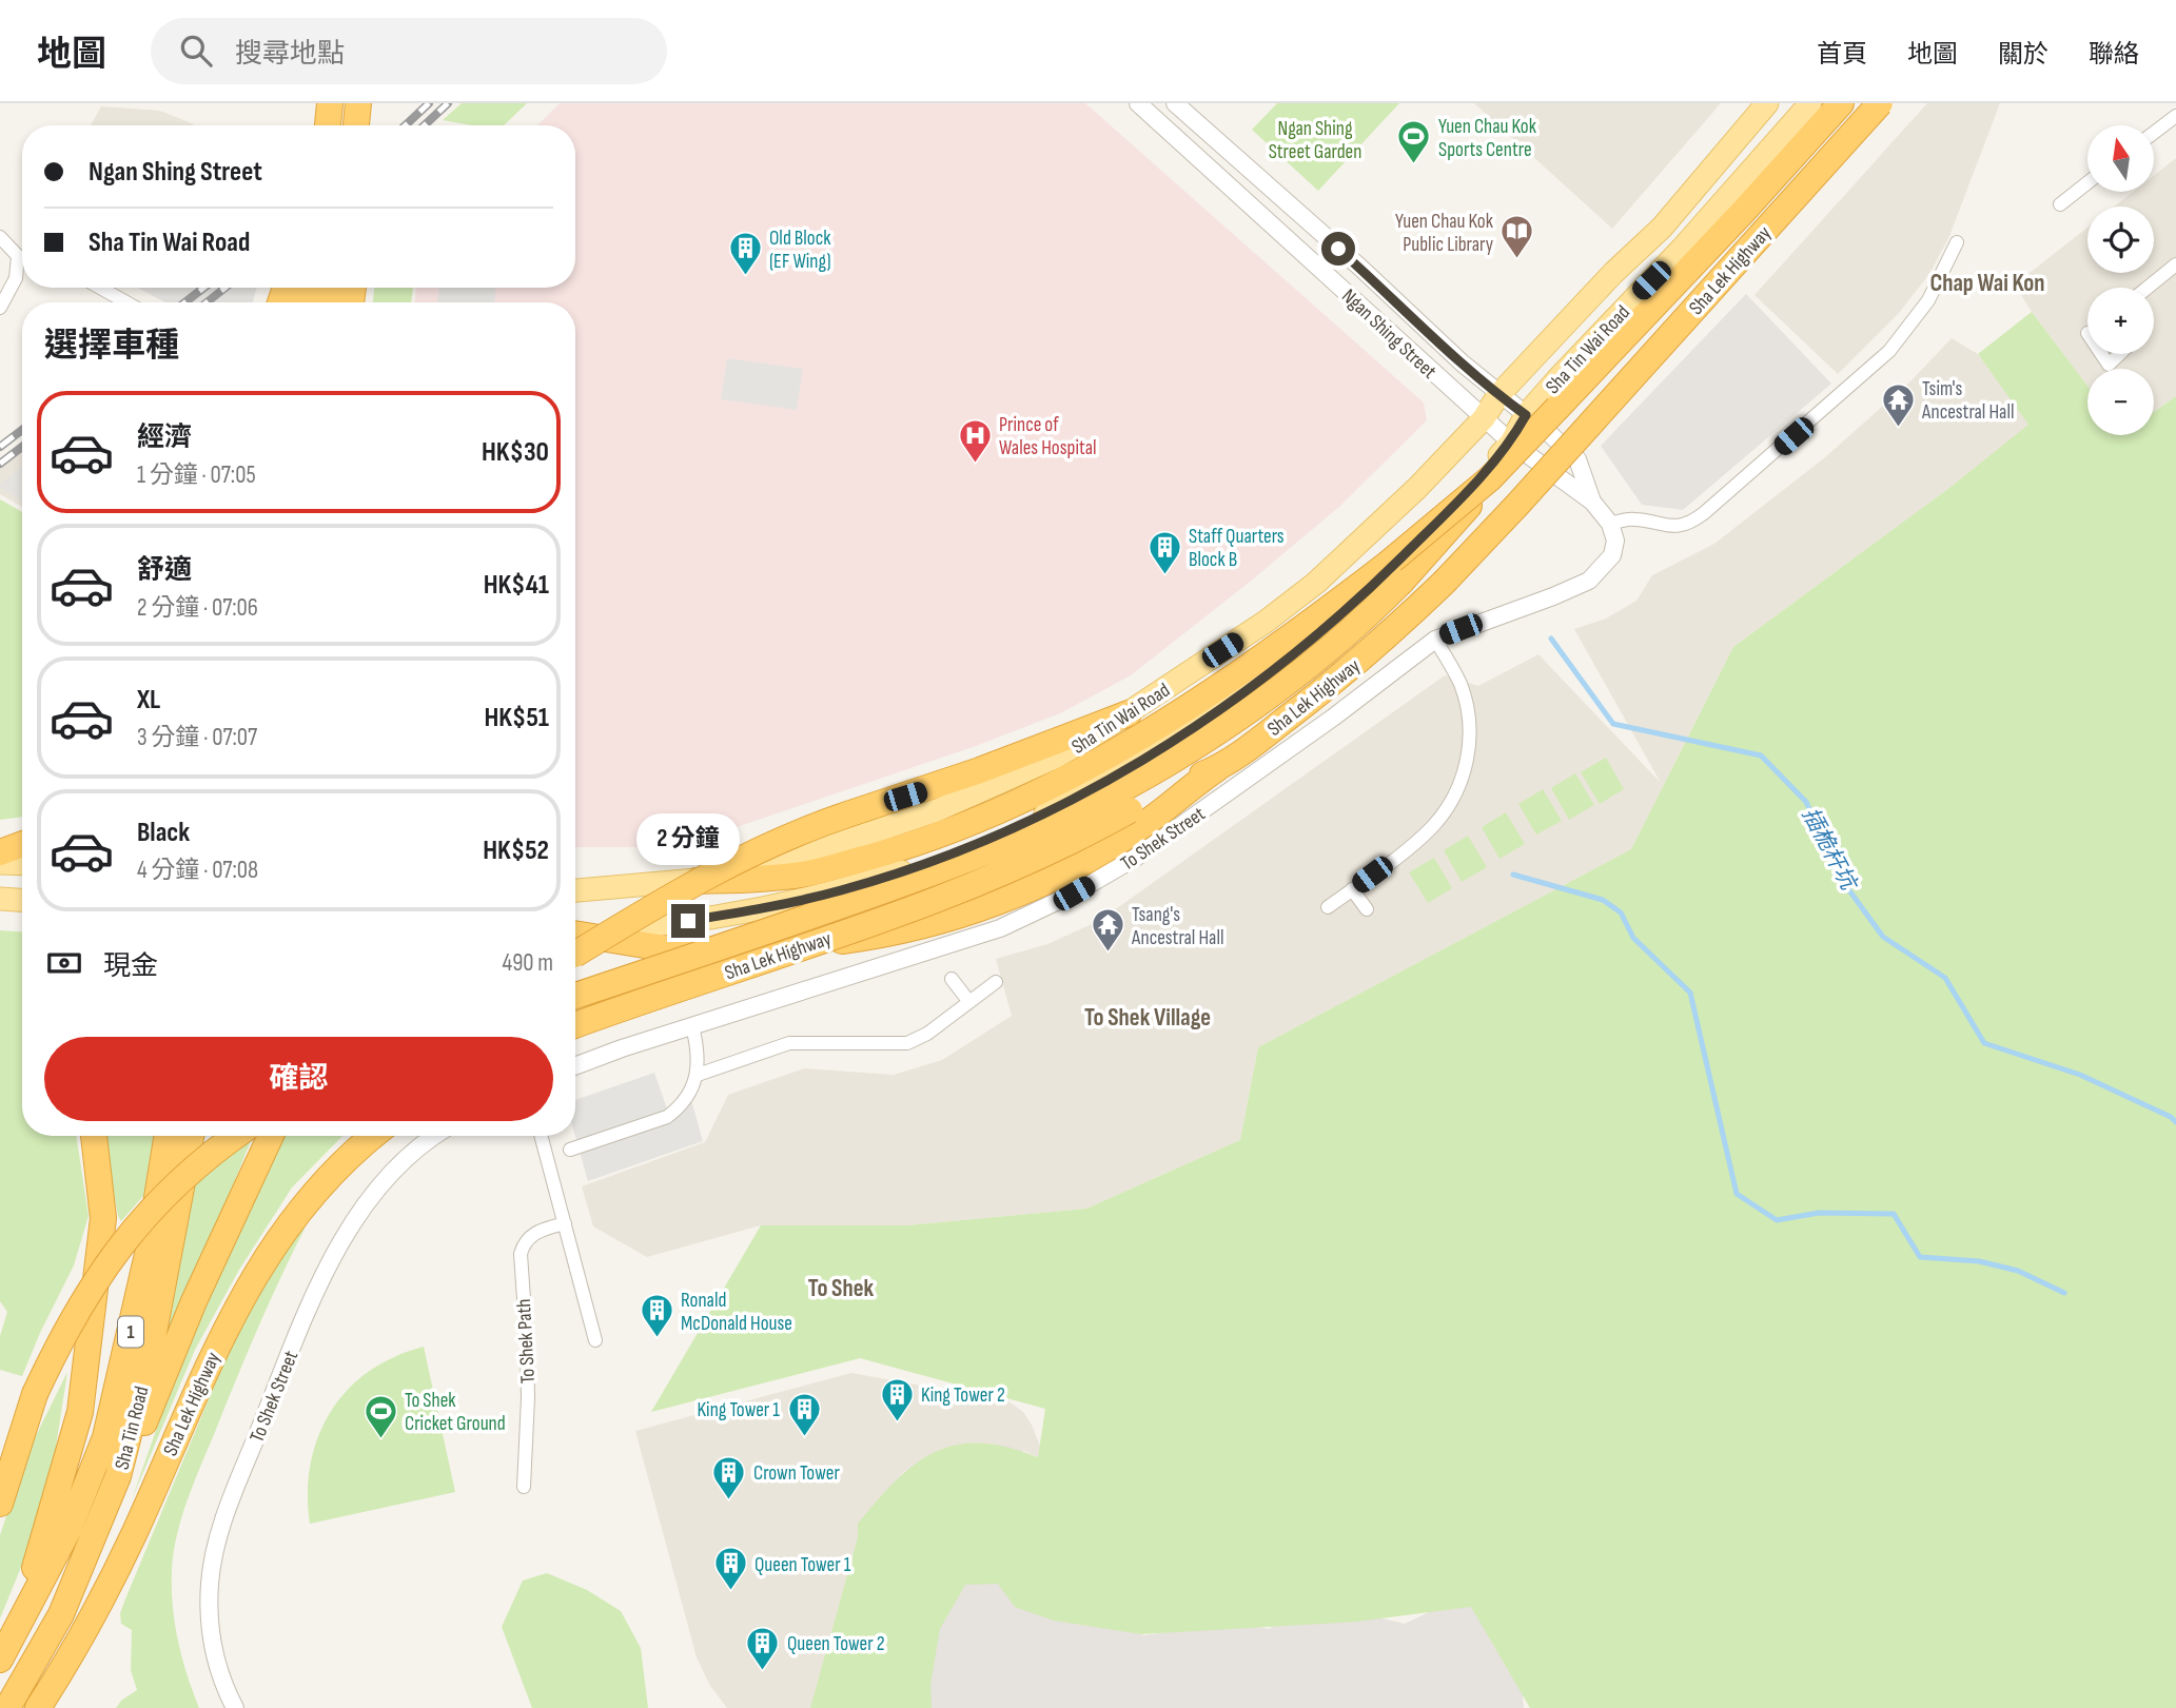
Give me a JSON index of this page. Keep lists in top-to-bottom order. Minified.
{"streets":{"highway":["Sha Lek Highway","1","Sha Tin Road"],"main road":["Sha Tin Wai Road"],"street":["Ngan Shing Street","To Shek Street","To Shek Path"]},"crossings":[["Ngan Shing Street","Sha Tin Wai Road"]],"districts":["Chap Wai Kon","To Shek Village","To Shek"],"water":["插桅杆坑"],"parks":["Ngan Shing Street Garden"],"places":{"sports":["Yuen Chau Kok Sports Centre","To Shek Cricket Ground"],"library":["Yuen Chau Kok Public Library"],"building":["Old Block (EF Wing)","Staff Quarters Block B","Ronald McDonald House","King Tower 2","King Tower 1","Crown Tower","Queen Tower 1","Queen Tower 2"],"temple":["Tsim's Ancestral Hall","Tsang's Ancestral Hall"],"hospital":["Prince of Wales Hospital"]},"north":"top","page":{"header":"地圖","search":"搜尋地點","nav":["首頁","地圖","關於","聯絡"],"map_buttons":["+","−"],"banner":["Ngan Shing Street","Sha Tin Wai Road"],"heading":"選擇車種","list":[{"name":"經濟","note":"1 分鐘 · 07:05","value":"HK$30"},{"name":"舒適","note":"2 分鐘 · 07:06","value":"HK$41"},{"name":"XL","note":"3 分鐘 · 07:07","value":"HK$51"},{"name":"Black","note":"4 分鐘 · 07:08","value":"HK$52"}],"bubble":"2 分鐘","pay":["現金","490 m"],"buttons":"確認"}}
